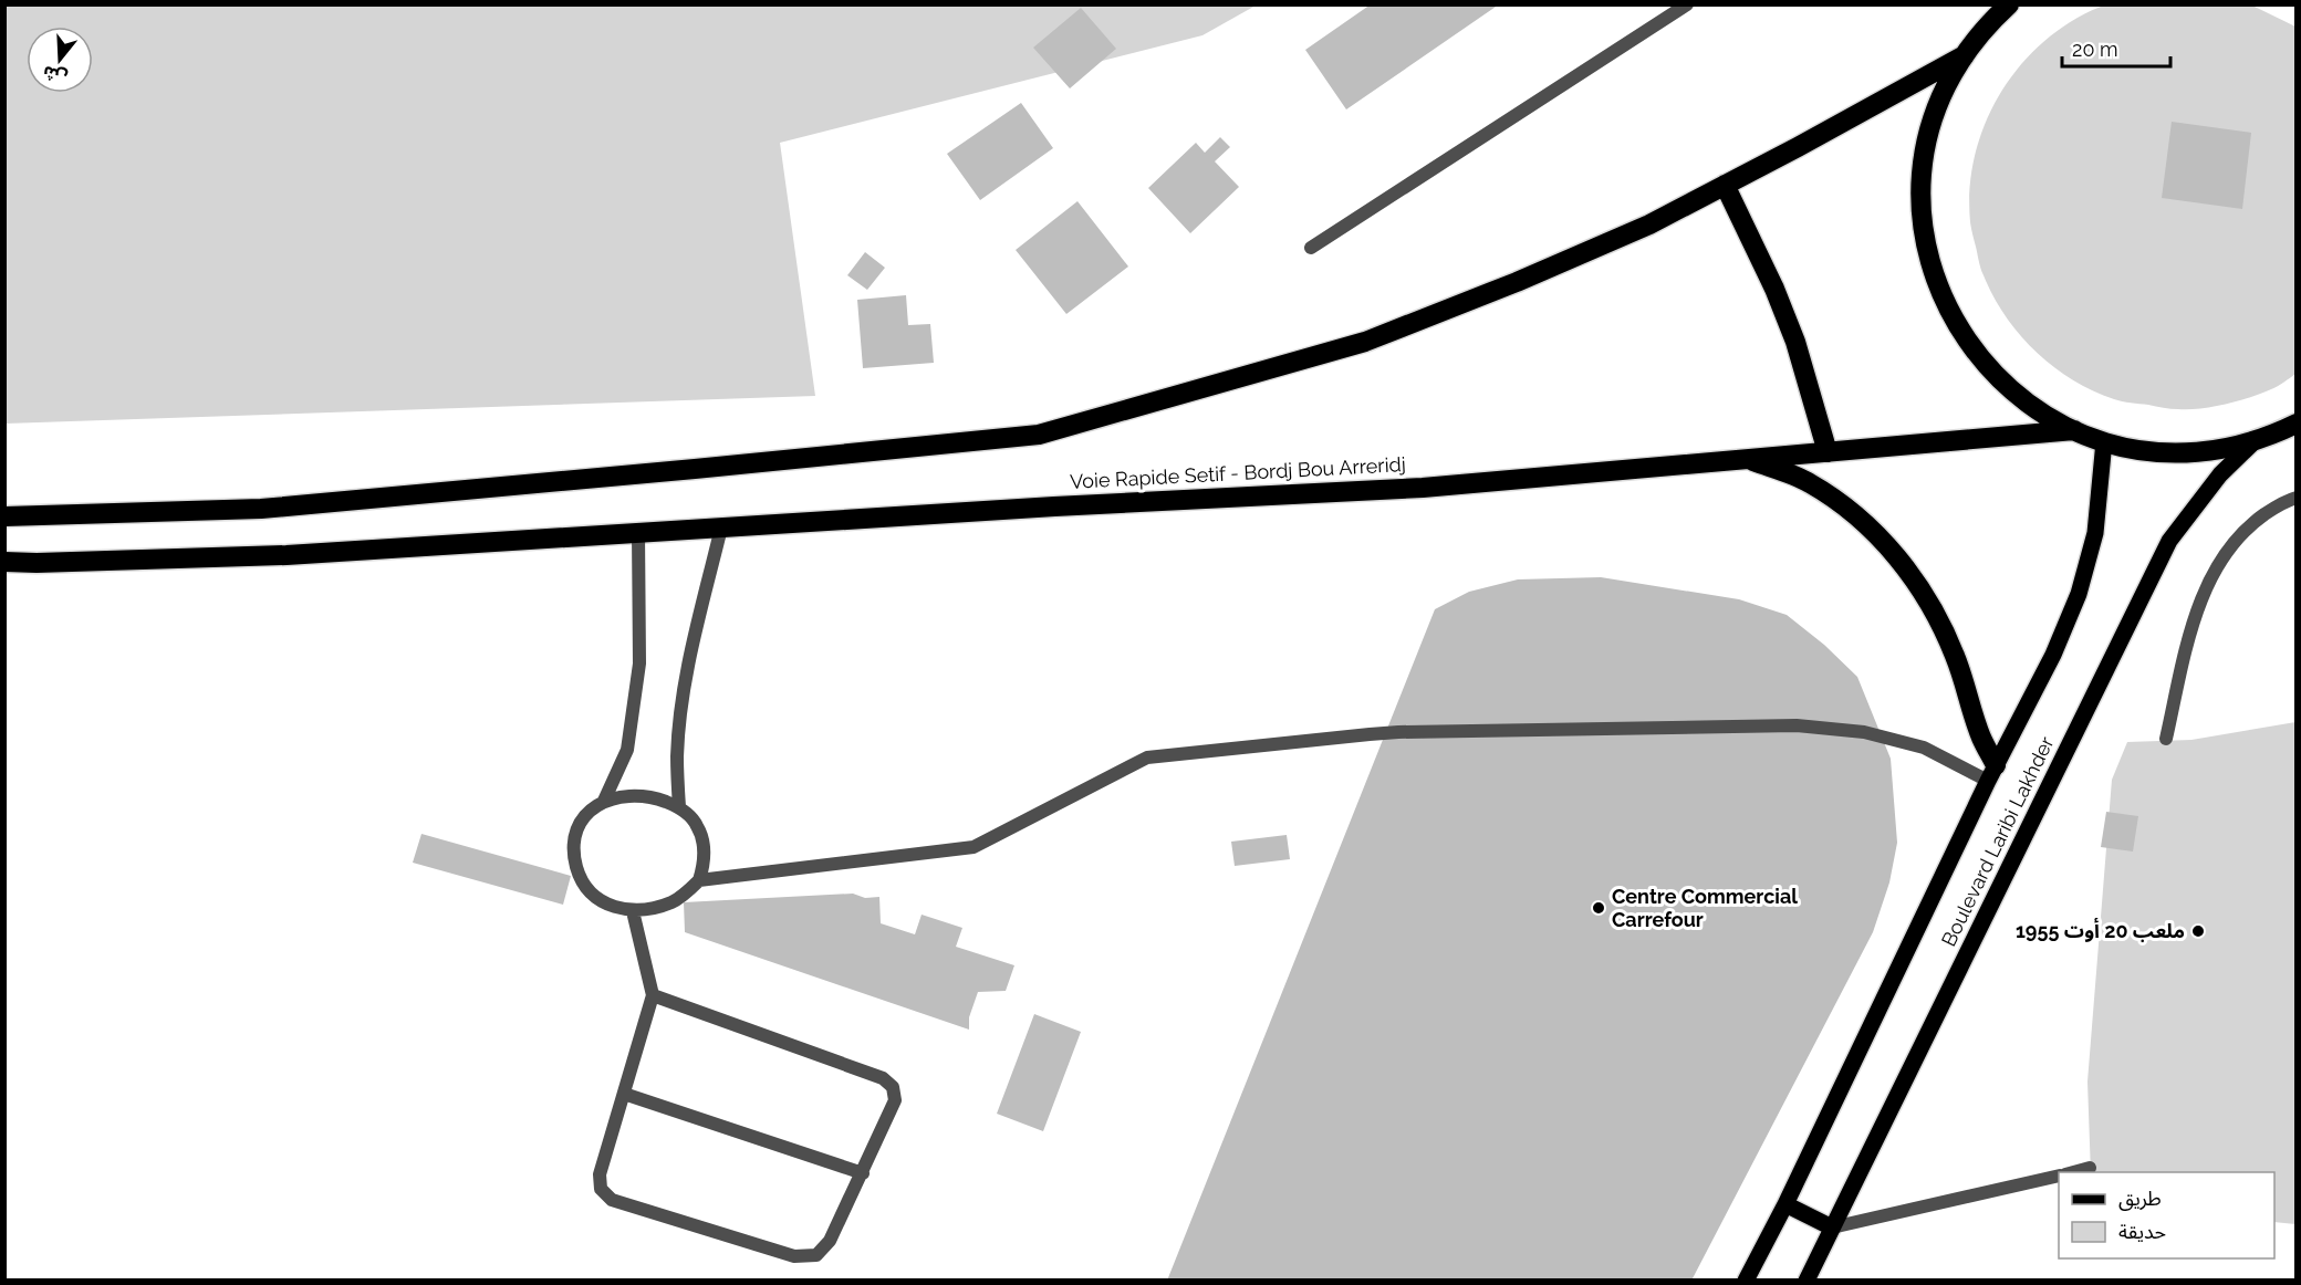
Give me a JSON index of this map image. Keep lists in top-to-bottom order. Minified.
{"streets":{"highway":["Voie Rapide Setif - Bordj Bou Arreridj"],"main road":["Boulevard Laribi Lakhder"]},"places":["Centre Commercial Carrefour","ملعب 20 أوت 1955"],"legend":["طريق","حديقة"],"scale_bar":"20 m","north":"bottom"}
